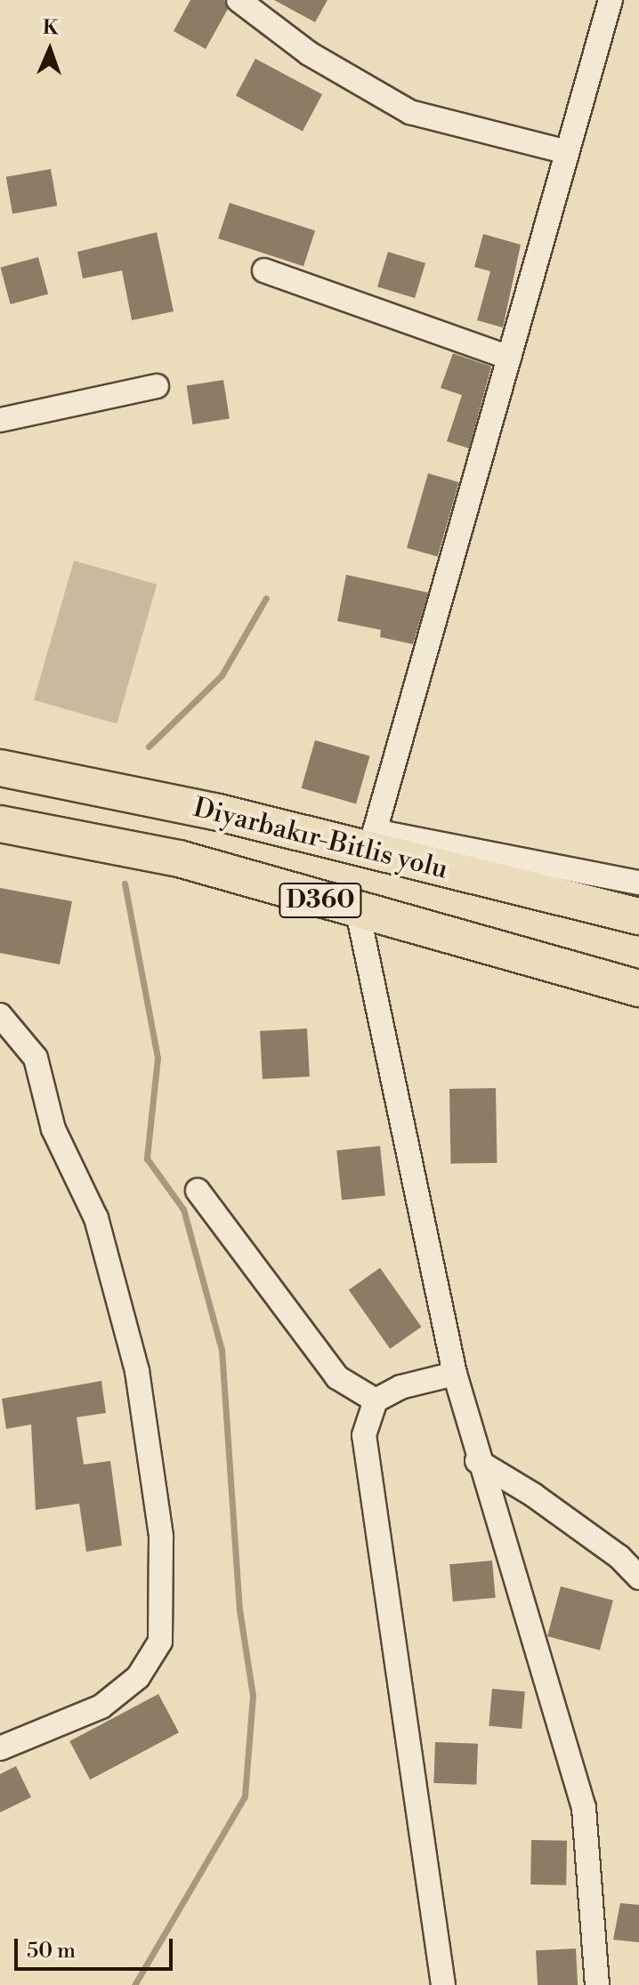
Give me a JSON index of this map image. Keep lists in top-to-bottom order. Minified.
{"streets":{"highway":["Diyarbakır-Bitlis yolu","D360"]},"scale_bar":"50 m","north":"top"}
